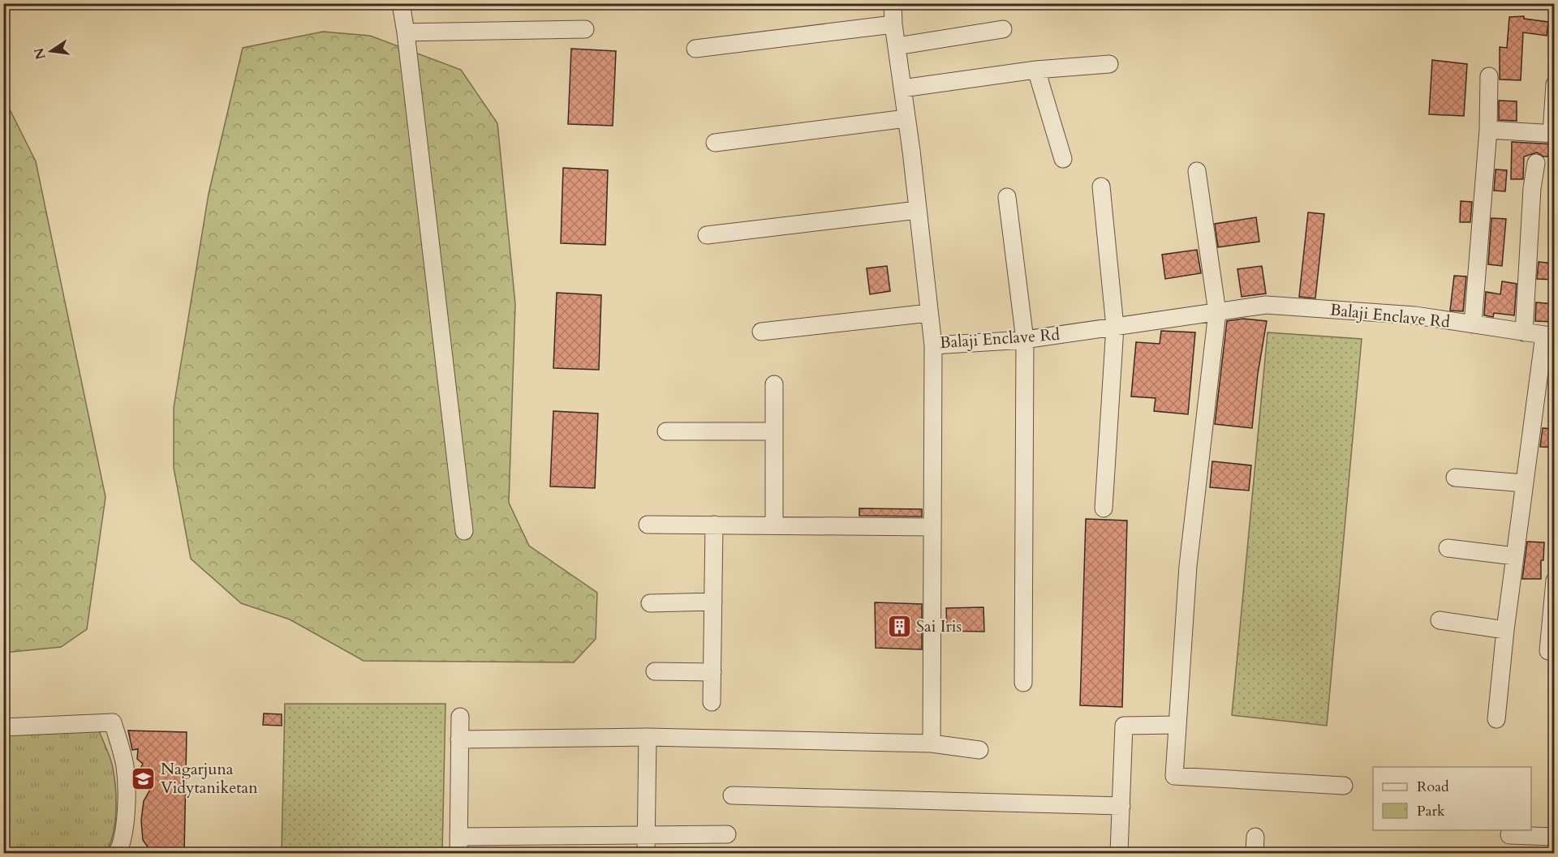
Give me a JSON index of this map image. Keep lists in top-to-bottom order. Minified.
{"streets":{"street":["Balaji Enclave Rd"]},"places":{"building":["Sai Iris"],"school or university":["Nagarjuna Vidytaniketan"]},"legend":["Road","Park"],"north":"left"}
